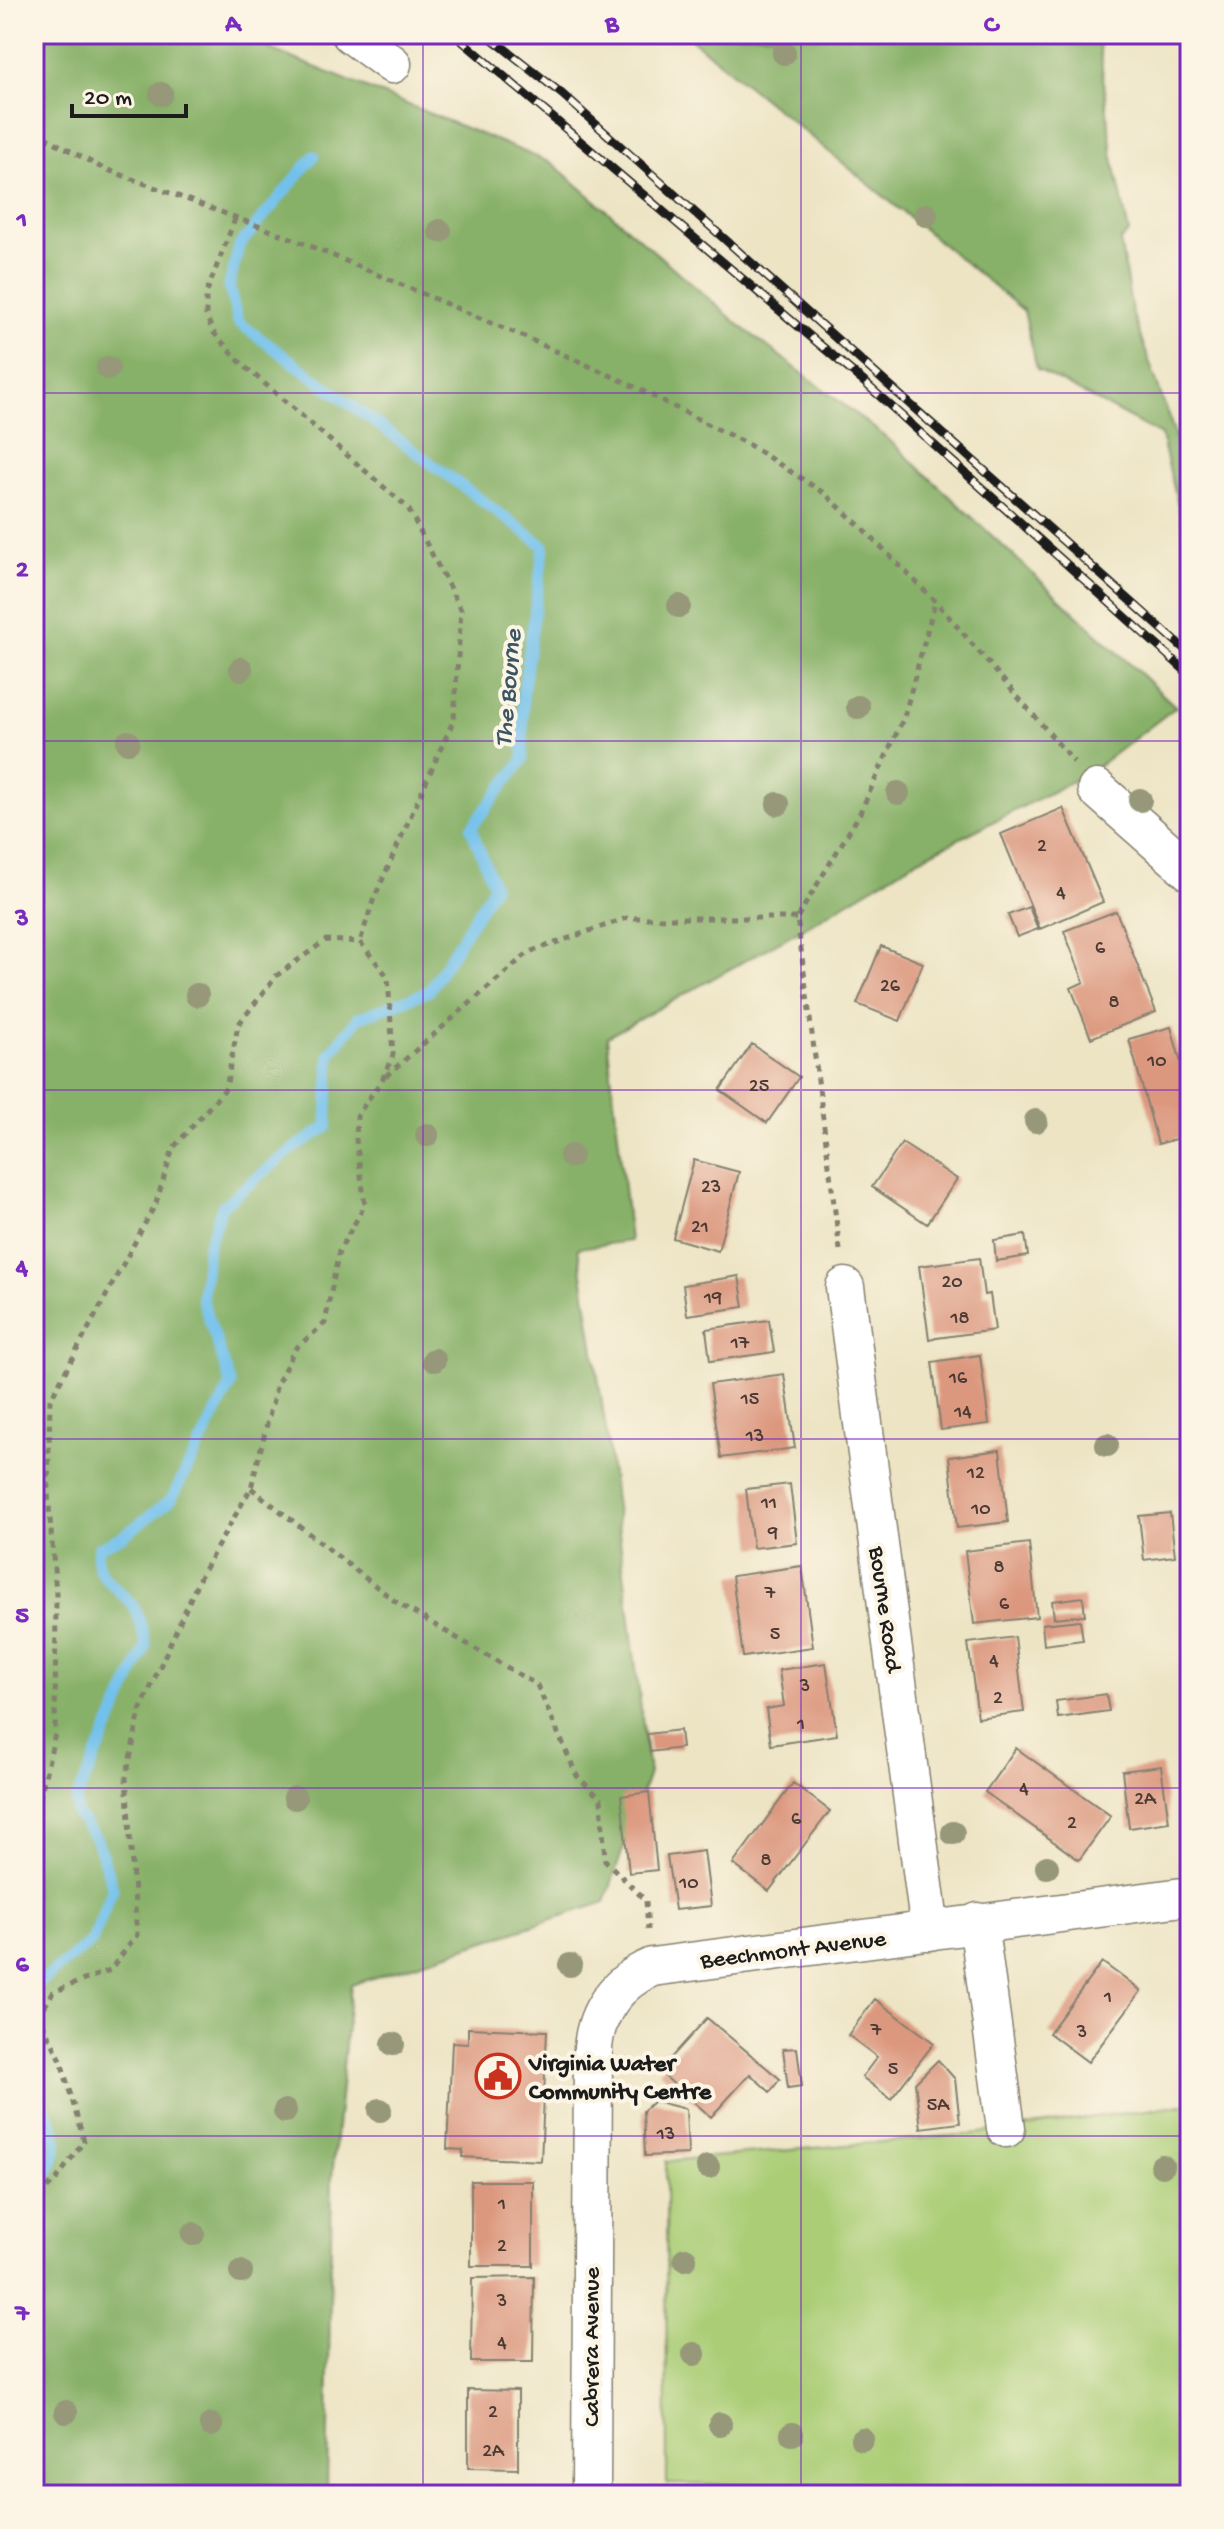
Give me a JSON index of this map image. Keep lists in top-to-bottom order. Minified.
{"streets":{"street":["Bourne Road","Beechmont Avenue","Cabrera Avenue"]},"crossings":[["Bourne Road","Beechmont Avenue"],["Beechmont Avenue","Cabrera Avenue"]],"water":["The Bourne"],"places":{"public building":["Virginia Water Community Centre"]},"house_numbers":["2","4","6","26","8","10","25","23","21","20","19","18","17","16","15","14","13","12","11","10","9","8","7","6","5","4","3","2","1","4","2A","6","2","8","10","1","7","3","5","5A","13","1","2","3","4","2","2A"],"scale_bar":"20 m","grid":{"columns":["A","B","C"],"rows":["1","2","3","4","5","6","7"]}}
